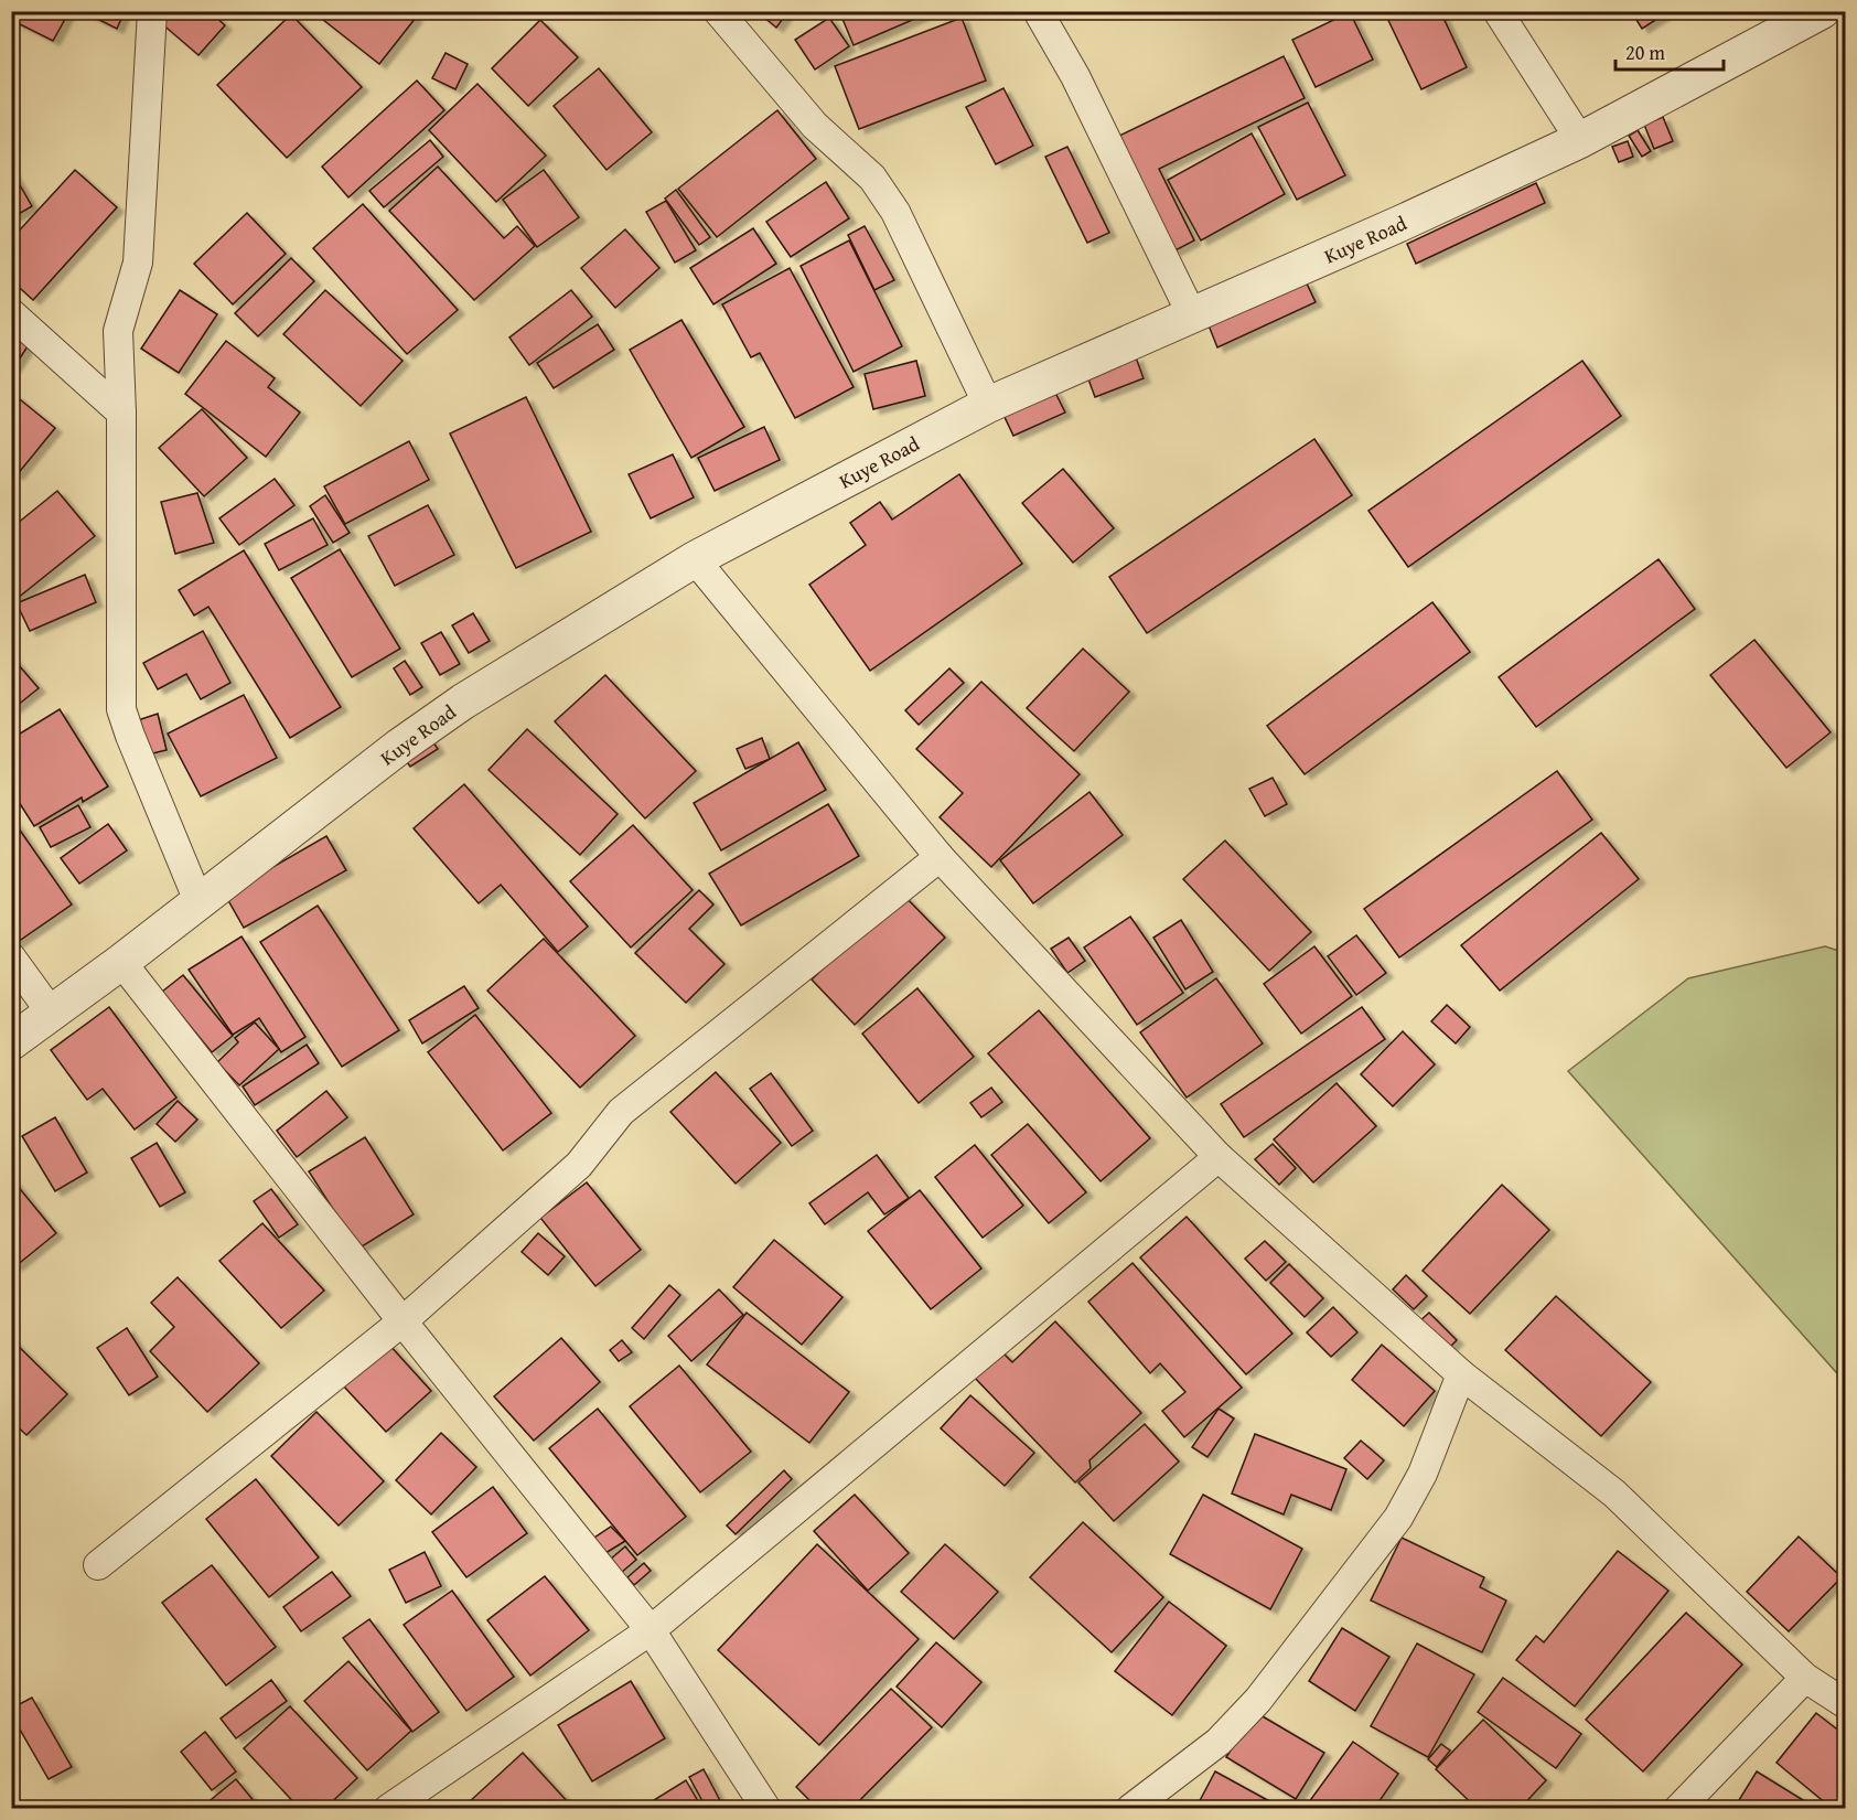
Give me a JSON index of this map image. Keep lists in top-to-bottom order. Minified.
{"streets":{"street":["Kuye Road"]},"scale_bar":"20 m"}
